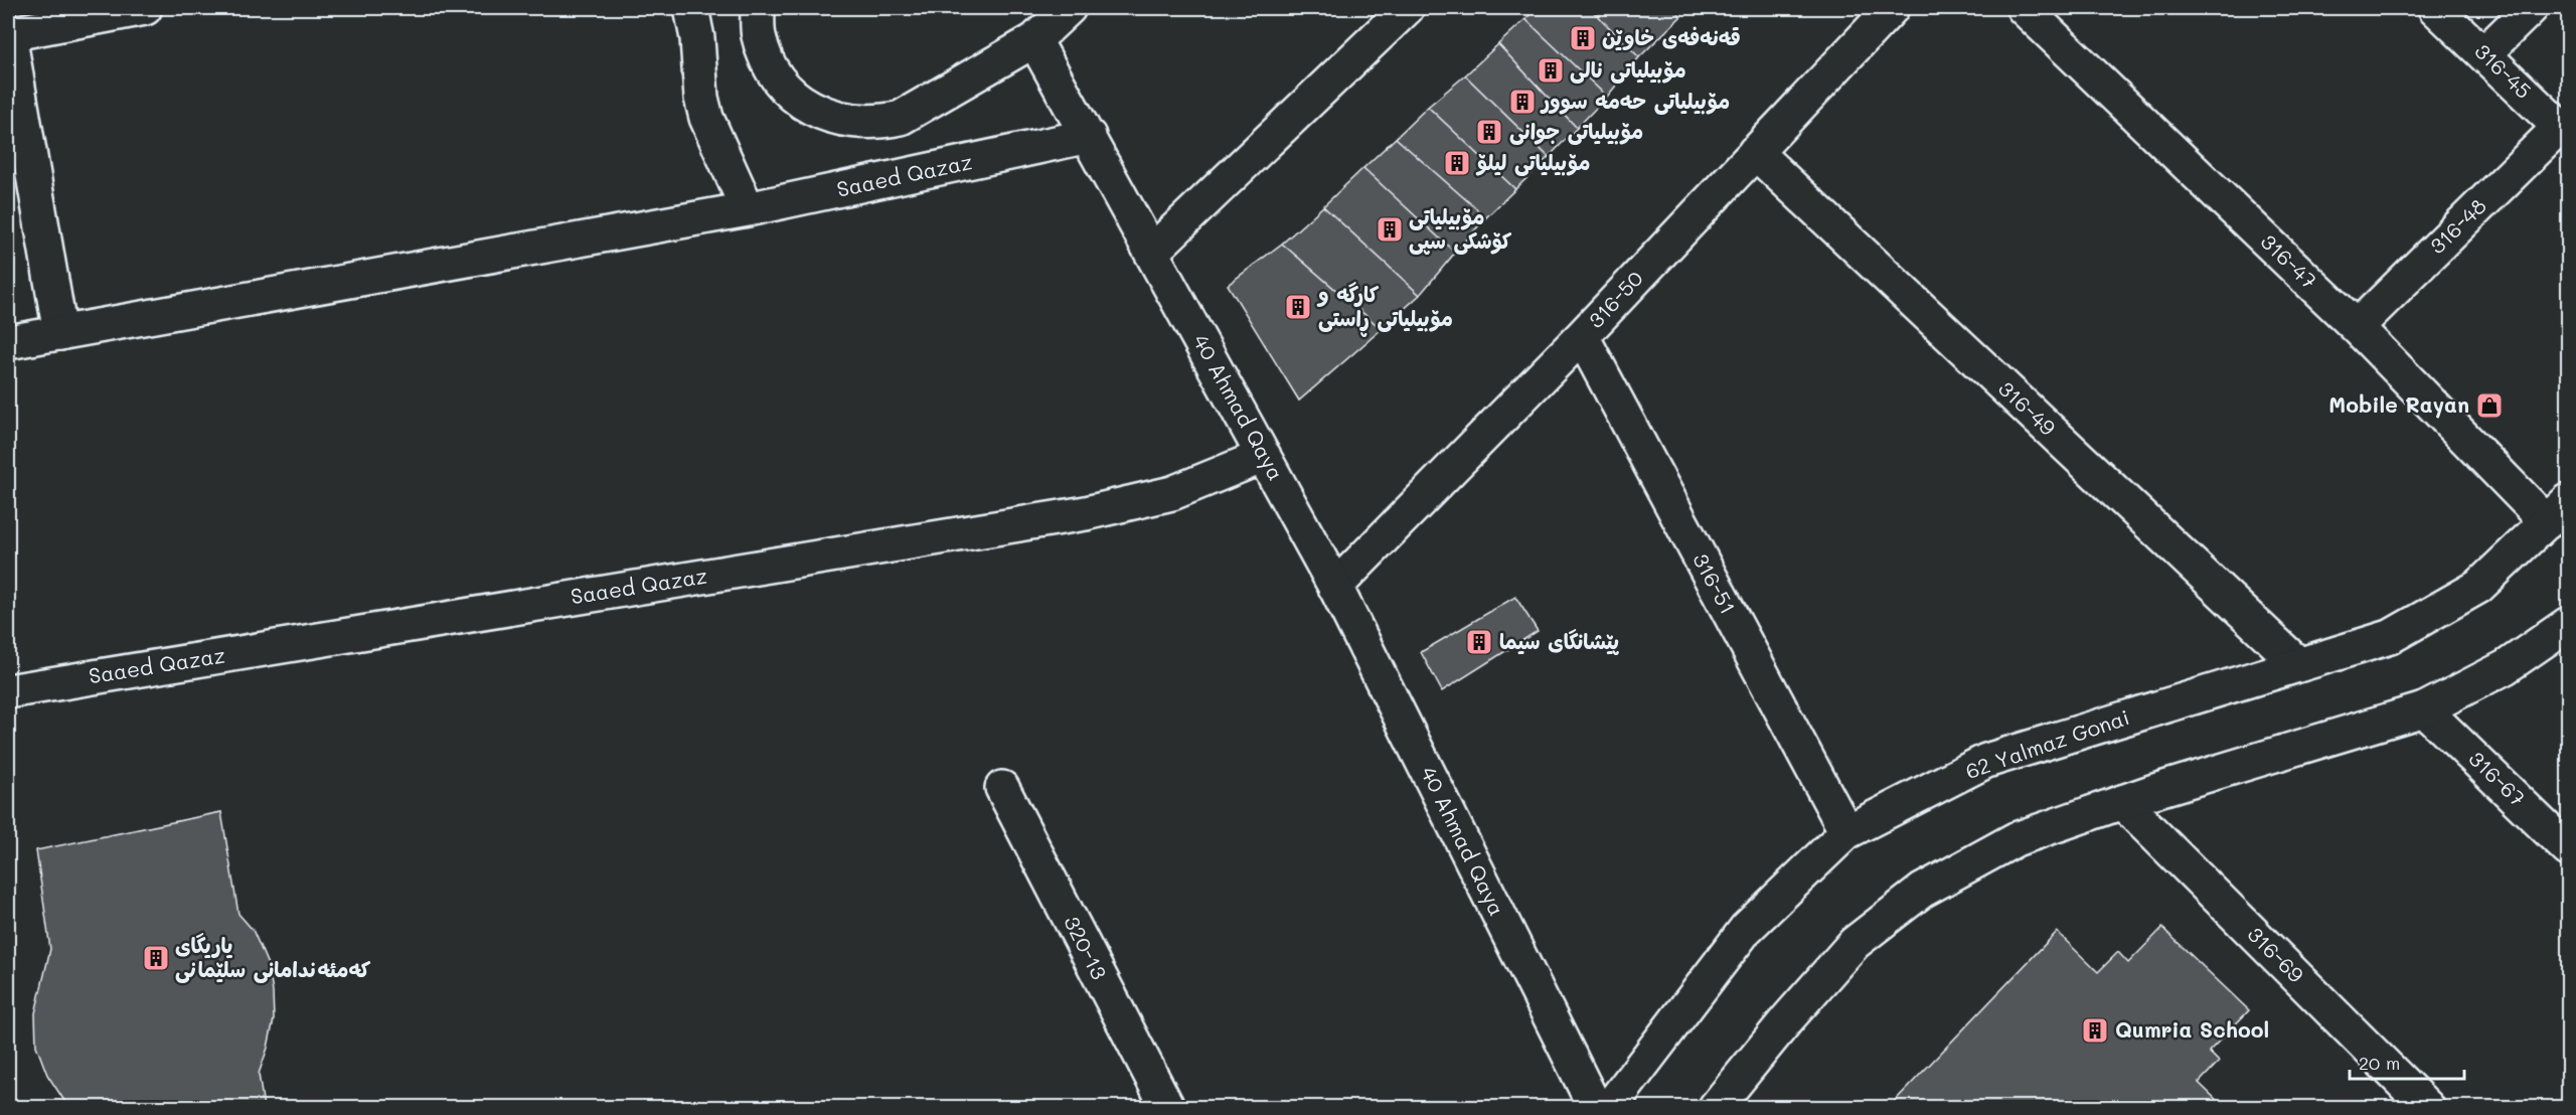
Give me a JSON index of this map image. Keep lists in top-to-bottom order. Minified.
{"streets":{"street":["316-45","Saaed Qazaz","316-48","316-47","316-50","40 Ahmad Qaya","316-49","316-51","62 Yalmaz Gonai","316-67","320-13","316-69"]},"crossings":[["316-45","316-48"],["Saaed Qazaz","40 Ahmad Qaya"],["316-48","316-47"],["316-47","62 Yalmaz Gonai"],["316-50","40 Ahmad Qaya"],["316-50","316-49"],["316-50","316-51"],["316-49","62 Yalmaz Gonai"],["316-51","62 Yalmaz Gonai"]],"places":{"building":["قەنەفەی خاوێن","مۆبیلیاتی نالی","مۆبیلیاتی حەمە سوور","مۆبیلیاتی جوانی","مۆبیلیاتی لیلۆ","مۆبیلیاتی کۆشکی سپی","کارگە و مۆبیلیاتی ڕاستی","پێشانگای سیما","یاریگای کەمئەندامانی سلێمانی","Qumria School"],"shop":["Mobile Rayan"]},"scale_bar":"20 m"}
